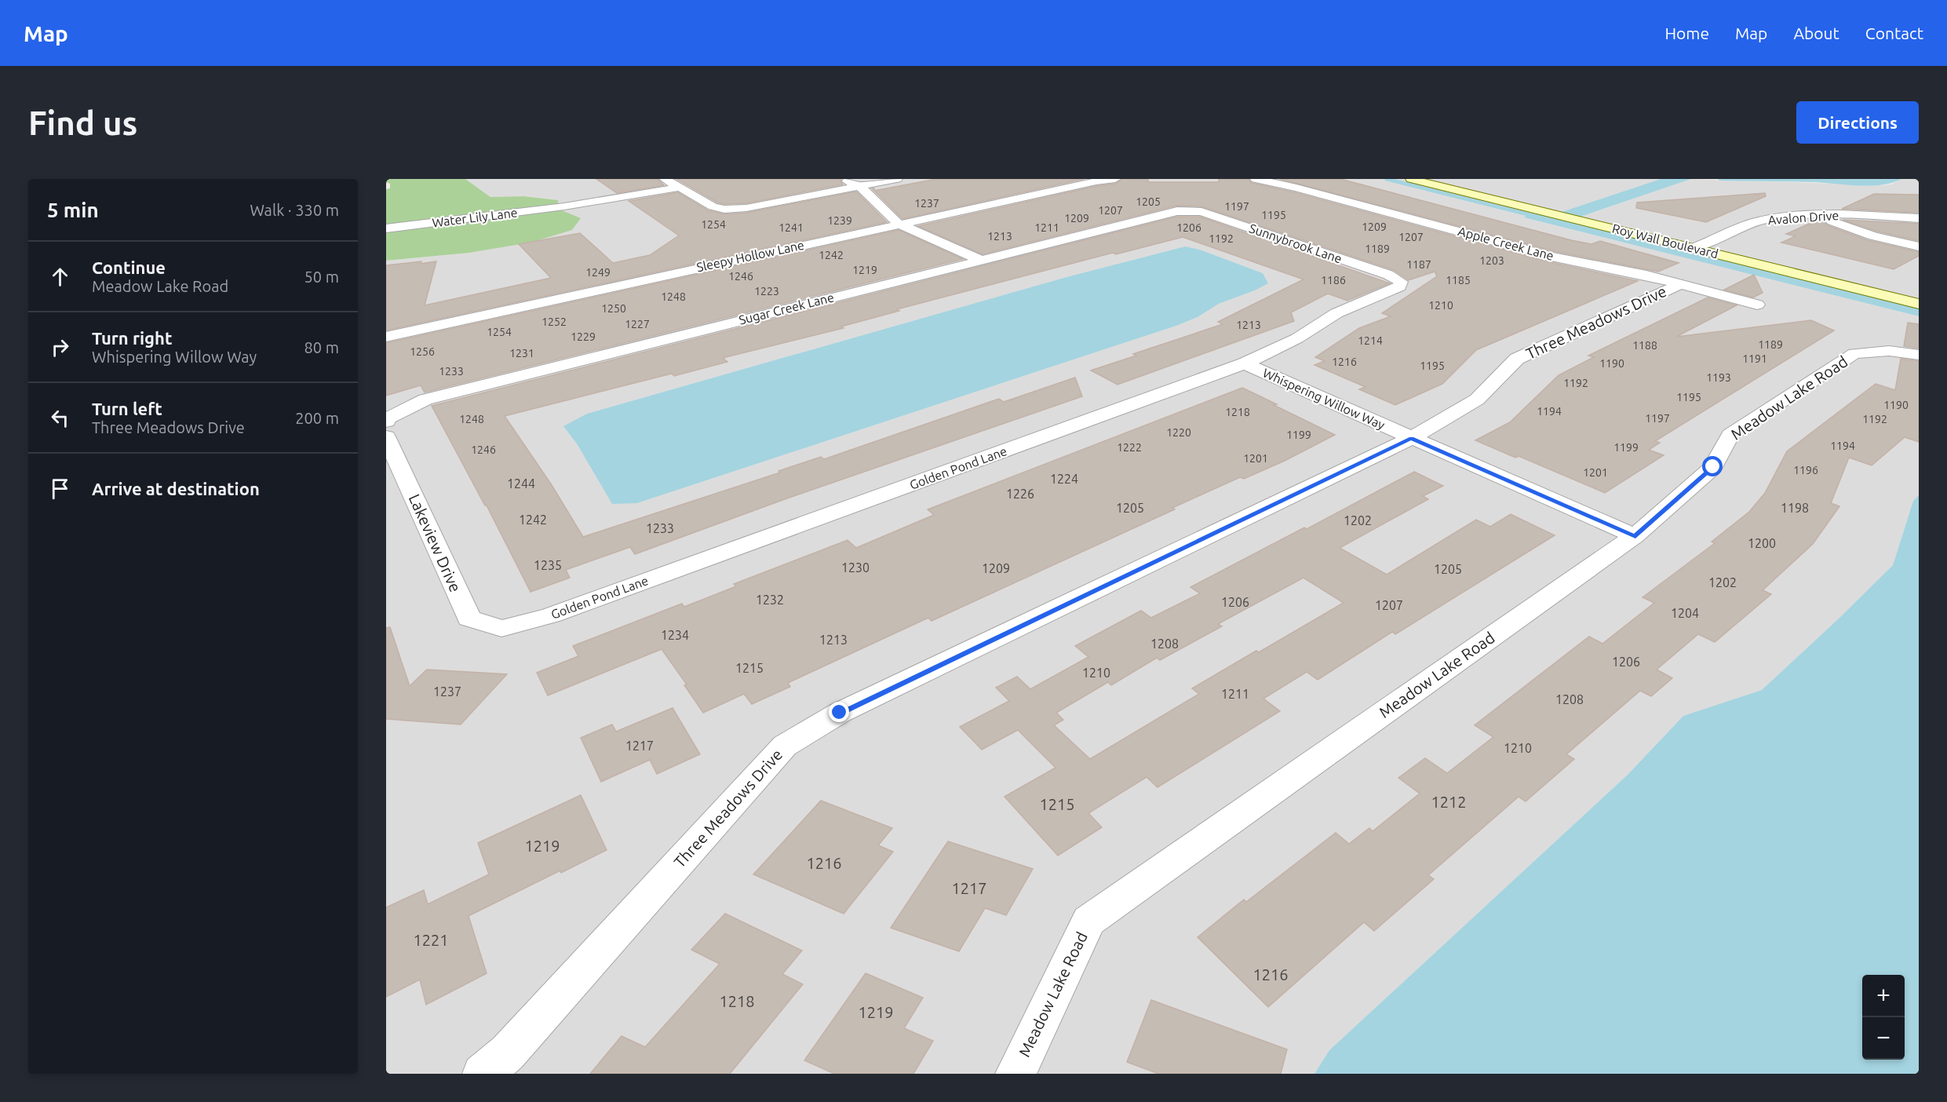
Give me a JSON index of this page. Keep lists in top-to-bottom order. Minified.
{"streets":{"street":["Water Lily Lane","Avalon Drive","Roy Wall Boulevard","Sunnybrook Lane","Apple Creek Lane","Sleepy Hollow Lane","Sugar Creek Lane","Three Meadows Drive","Meadow Lake Road","Whispering Willow Way","Golden Pond Lane","Lakeview Drive"]},"crossings":[["Avalon Drive","Roy Wall Boulevard"],["Sunnybrook Lane","Sugar Creek Lane"],["Sunnybrook Lane","Golden Pond Lane"],["Apple Creek Lane","Three Meadows Drive"],["Sugar Creek Lane","Lakeview Drive"],["Three Meadows Drive","Whispering Willow Way"],["Meadow Lake Road","Whispering Willow Way"],["Whispering Willow Way","Golden Pond Lane"],["Golden Pond Lane","Lakeview Drive"]],"house_numbers":["1205","1237","1197","1207","1195","1209","1239","1254","1209","1241","1211","1206","1213","1207","1192","1189","1242","1203","1187","1219","1249","1246","1186","1185","1223","1248","1210","1250","1252","1227","1213","1254","1229","1214","1189","1188","1256","1231","1191","1216","1190","1195","1233","1193","1192","1195","1190","1194","1218","1197","1248","1192","1220","1199","1194","1222","1199","1246","1201","1196","1201","1224","1244","1226","1205","1198","1242","1202","1233","1200","1235","1230","1209","1205","1202","1232","1206","1207","1204","1234","1213","1208","1206","1215","1210","1237","1211","1208","1217","1210","1212","1215","1219","1216","1217","1221","1216","1218","1219"],"page":{"header":"Map","nav":["Home","Map","About","Contact"],"buttons":"Directions","title":"Find us","heading":["5 min","Walk · 330 m"],"list":[["Continue","Meadow Lake Road","50 m"],["Turn right","Whispering Willow Way","80 m"],["Turn left","Three Meadows Drive","200 m"],"Arrive at destination"],"map_buttons":["+","−"]}}
